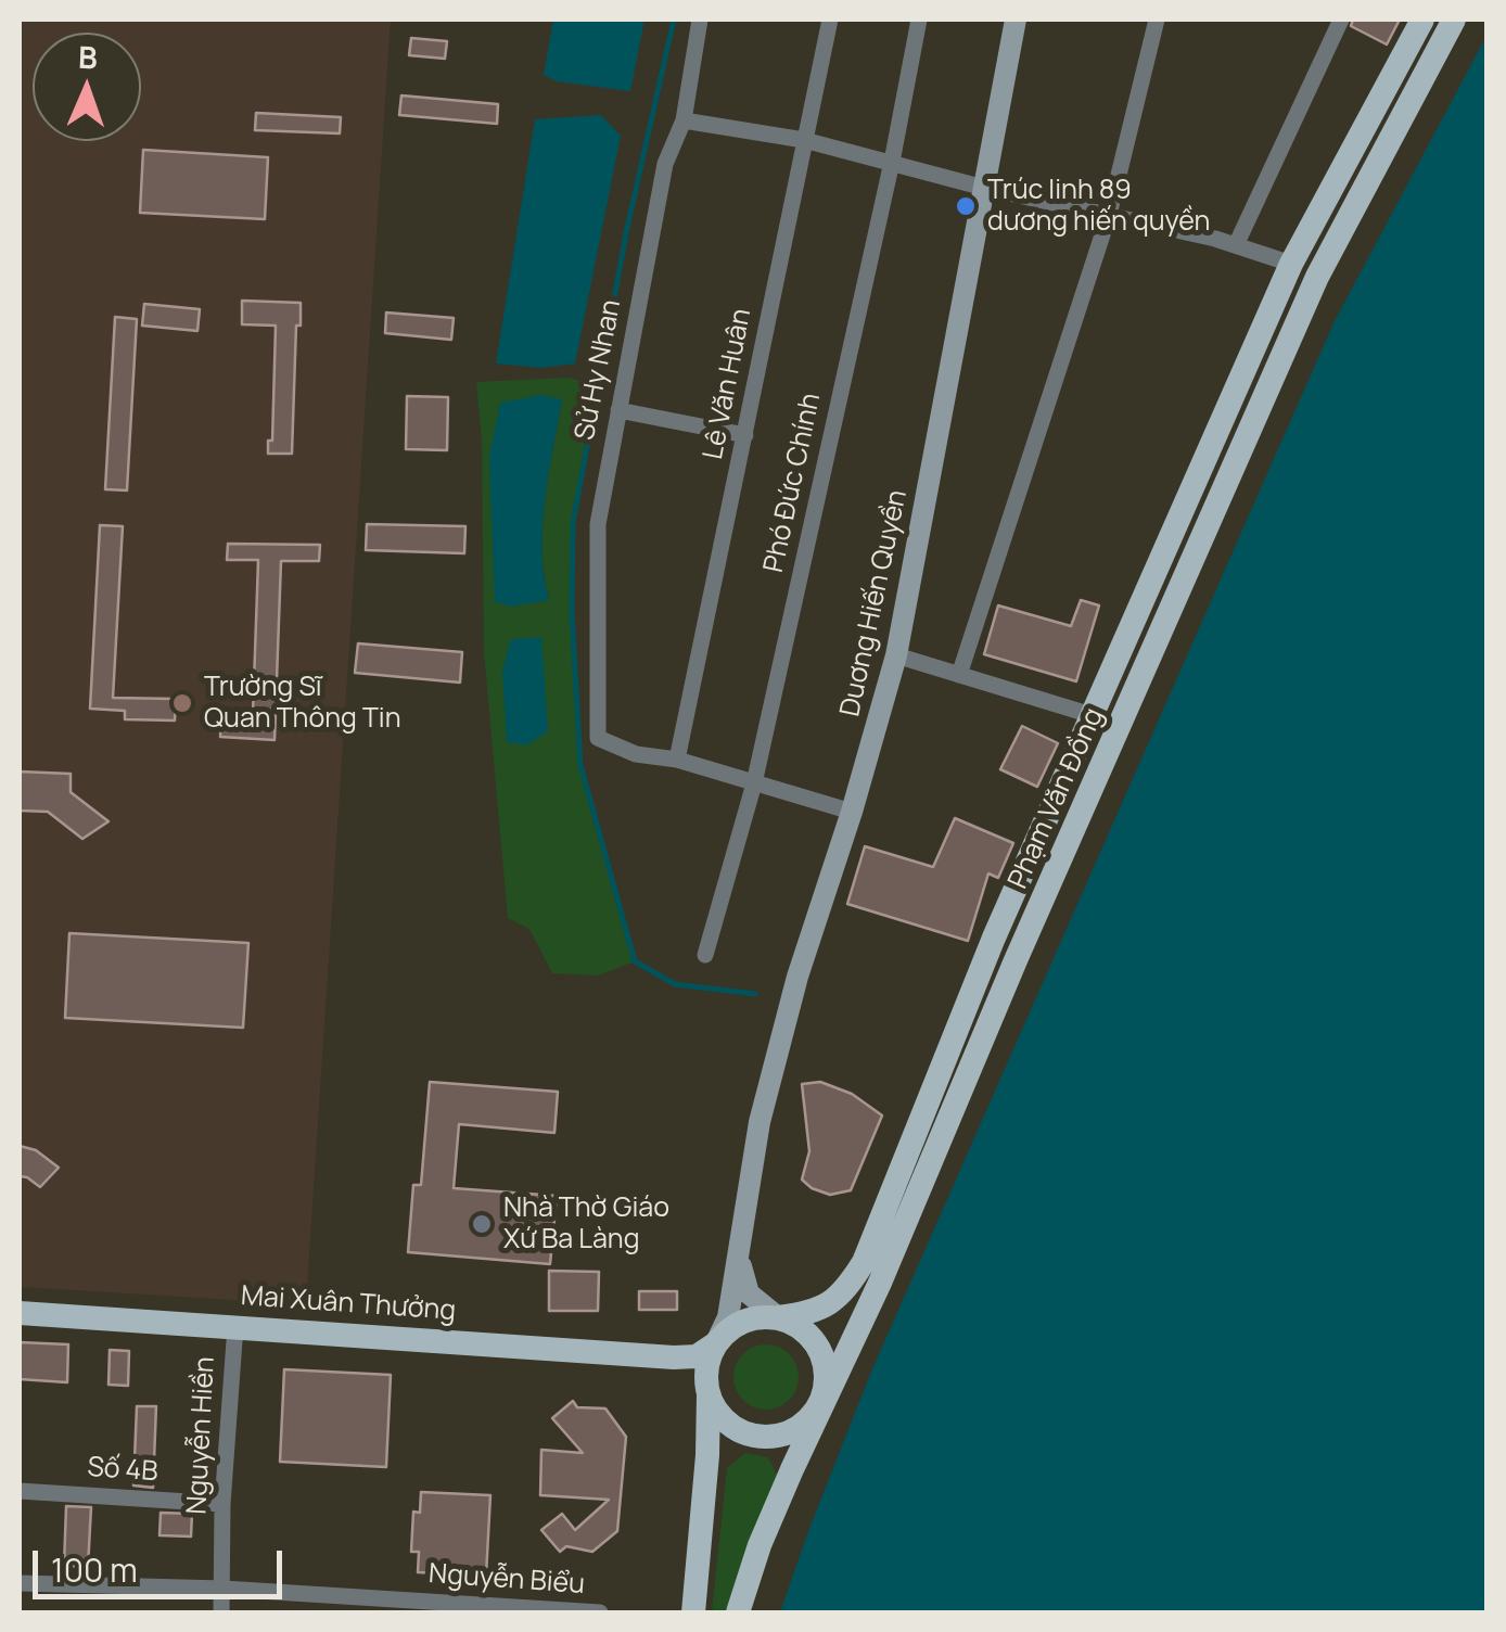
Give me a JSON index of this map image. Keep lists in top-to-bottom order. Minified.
{"streets":{"main road":["Phạm Văn Đồng","Mai Xuân Thưởng"],"street":["Sử Hy Nhan","Lê Văn Huân","Phó Đức Chính","Duơng Hiến Quyền","Nguyễn Hiền","Số 4B","Nguyễn Biểu"]},"crossings":[["Sử Hy Nhan","Lê Văn Huân"],["Duơng Hiến Quyền","Phạm Văn Đồng"],["Duơng Hiến Quyền","Mai Xuân Thưởng"],["Phạm Văn Đồng","Mai Xuân Thưởng"],["Mai Xuân Thưởng","Nguyễn Hiền"],["Nguyễn Hiền","Số 4B"],["Nguyễn Hiền","Nguyễn Biểu"]],"places":["Trúc linh 89 dương hiến quyền","Trường Sĩ Quan Thông Tin","Nhà Thờ Giáo Xứ Ba Làng"],"scale_bar":"100 m","north":"top"}
